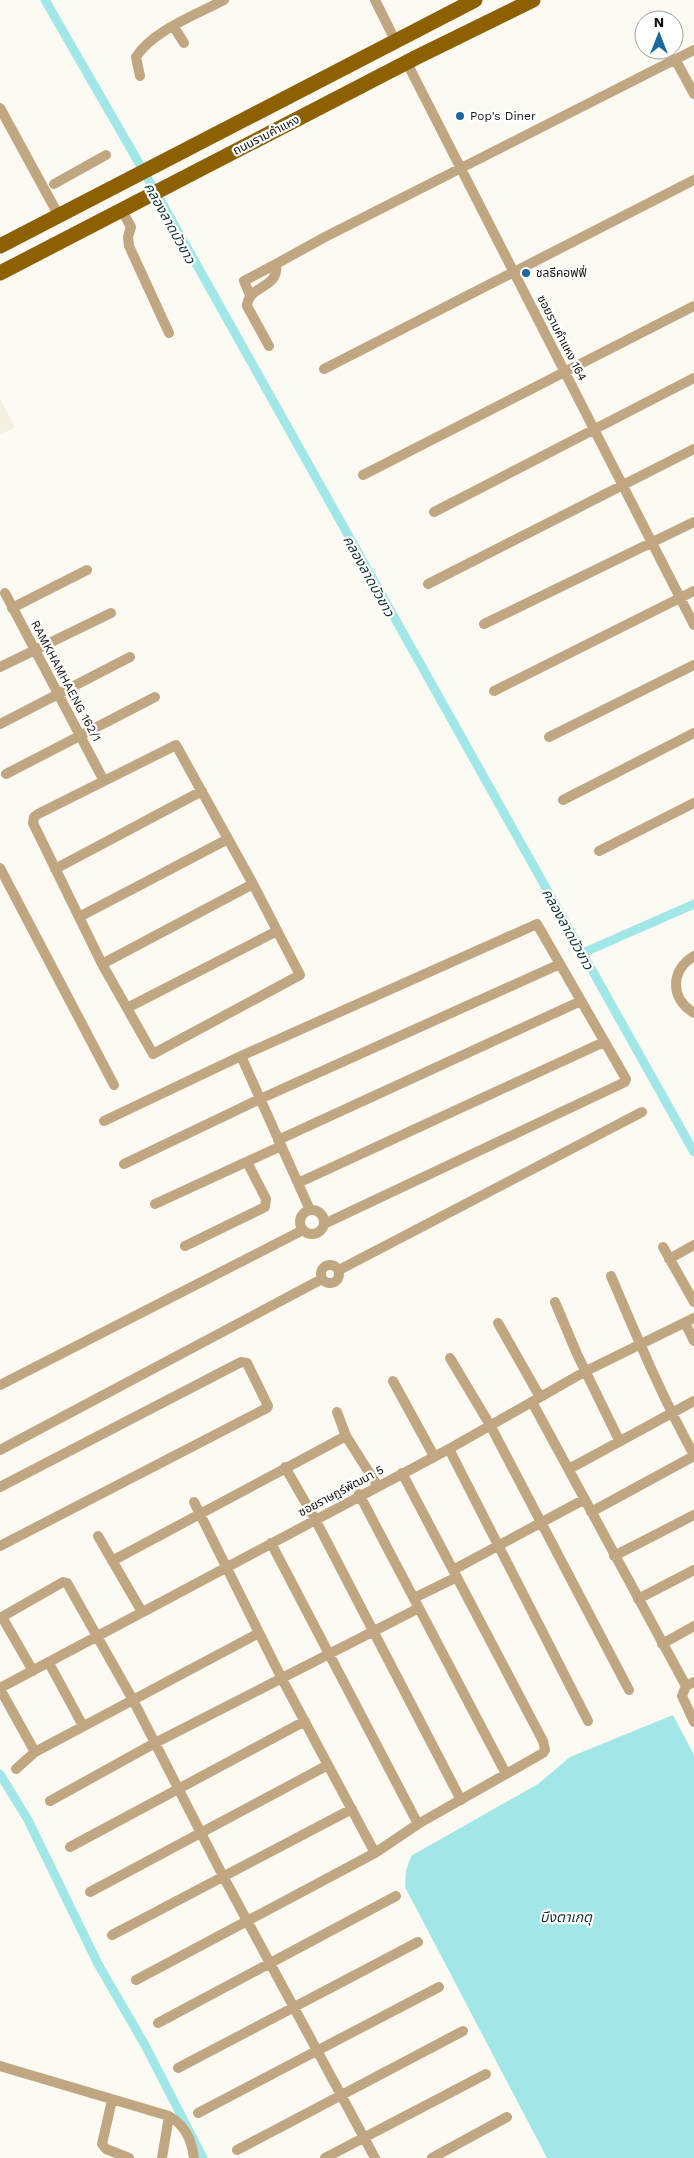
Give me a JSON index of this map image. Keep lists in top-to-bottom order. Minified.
{"streets":{"main road":["ถนนรามคำแหง"],"street":["ซอยรามคำแหง 164","RAMKHAMHAENG 162/1","ซอยราษฎร์พัฒนา 5"]},"crossings":[["ถนนรามคำแหง","ซอยรามคำแหง 164"]],"water":["คลองลาดบัวขาว","บึงตาเกตุ"],"places":["Pop's Diner","ชลธีคอฟฟี่"],"north":"top"}
